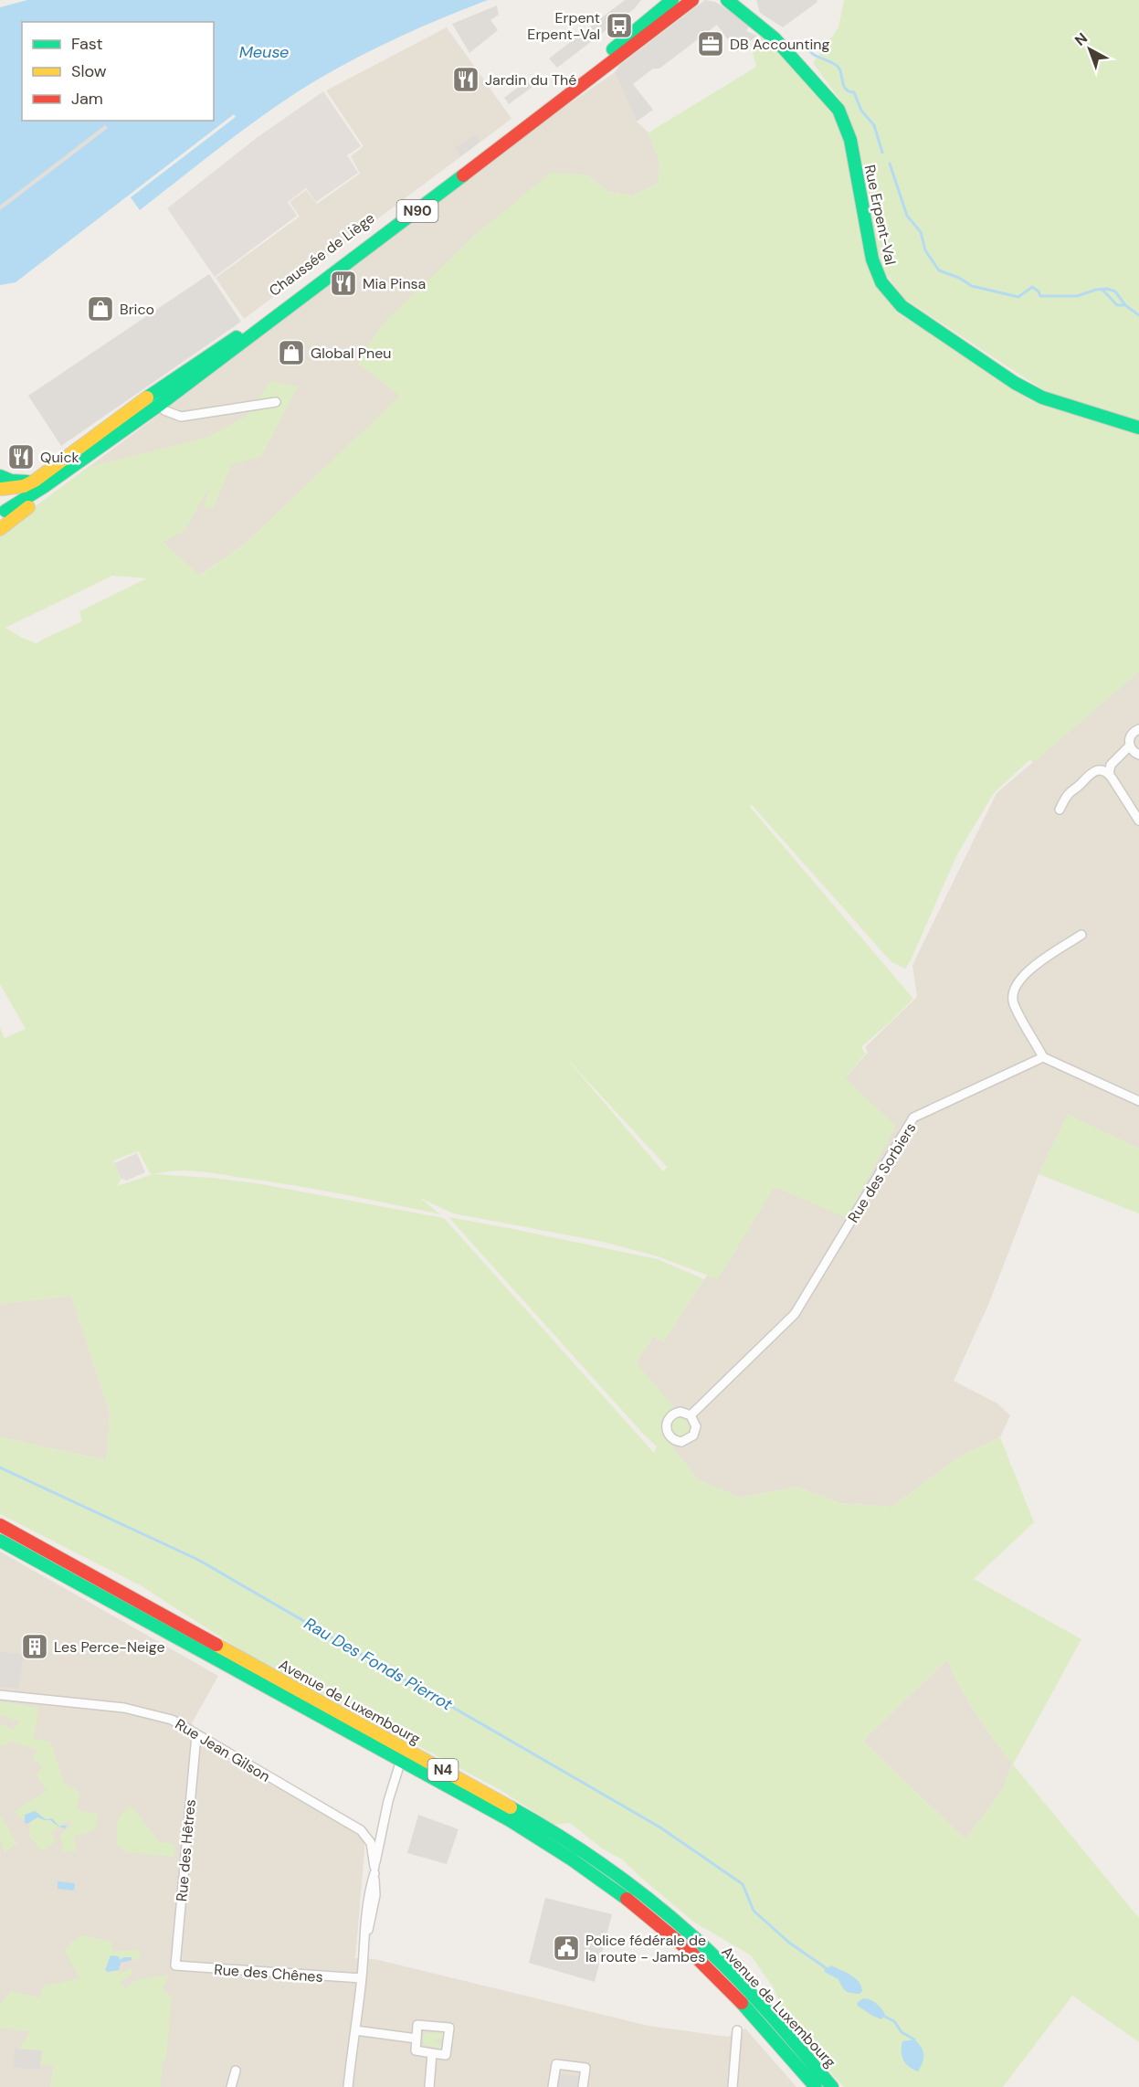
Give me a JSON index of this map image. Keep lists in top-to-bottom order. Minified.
{"streets":{"main road":["N90","Rue Erpent-Val","Chaussée de Liège","Avenue de Luxembourg","N4"],"street":["Rue des Sorbiers","Rue Jean Gilson","Rue des Hêtres","Rue des Chênes"]},"crossings":[["N90","Chaussée de Liège"],["Rue Jean Gilson","Rue des Hêtres"],["Rue des Hêtres","Rue des Chênes"]],"water":["Meuse","Rau Des Fonds Pierrot"],"places":{"bus stop":["Erpent Erpent-Val"],"office":["DB Accounting"],"restaurant":["Jardin du Thé","Mia Pinsa","Quick"],"shop":["Brico","Global Pneu"],"building":["Les Perce-Neige"],"public building":["Police fédérale de la route - Jambes"]},"legend":["Fast","Slow","Jam"],"north":"top left"}
